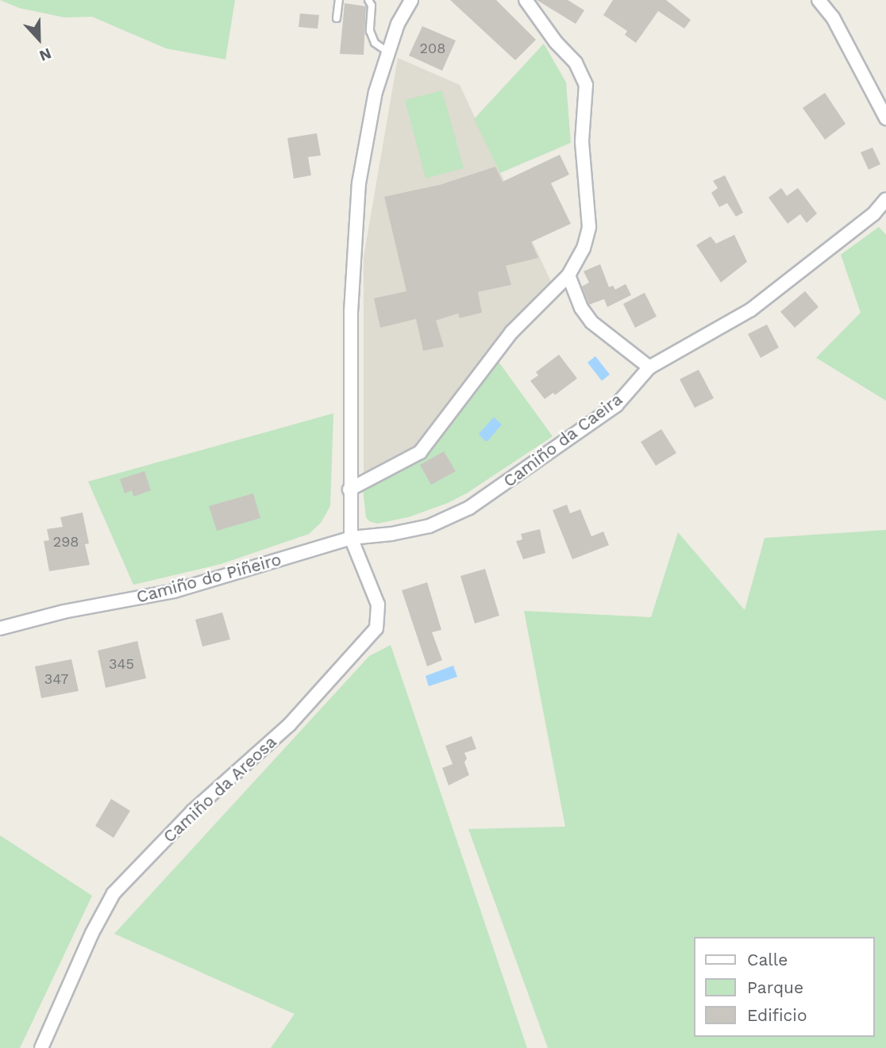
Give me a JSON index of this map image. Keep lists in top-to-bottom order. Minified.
{"streets":{"street":["Camiño da Caeira","Camiño do Piñeiro","Camiño da Areosa"]},"crossings":[["Camiño da Caeira","Camiño do Piñeiro"],["Camiño da Caeira","Camiño da Areosa"],["Camiño do Piñeiro","Camiño da Areosa"]],"house_numbers":["208","298","345","347"],"legend":["Calle","Parque","Edificio"],"north":"bottom"}
